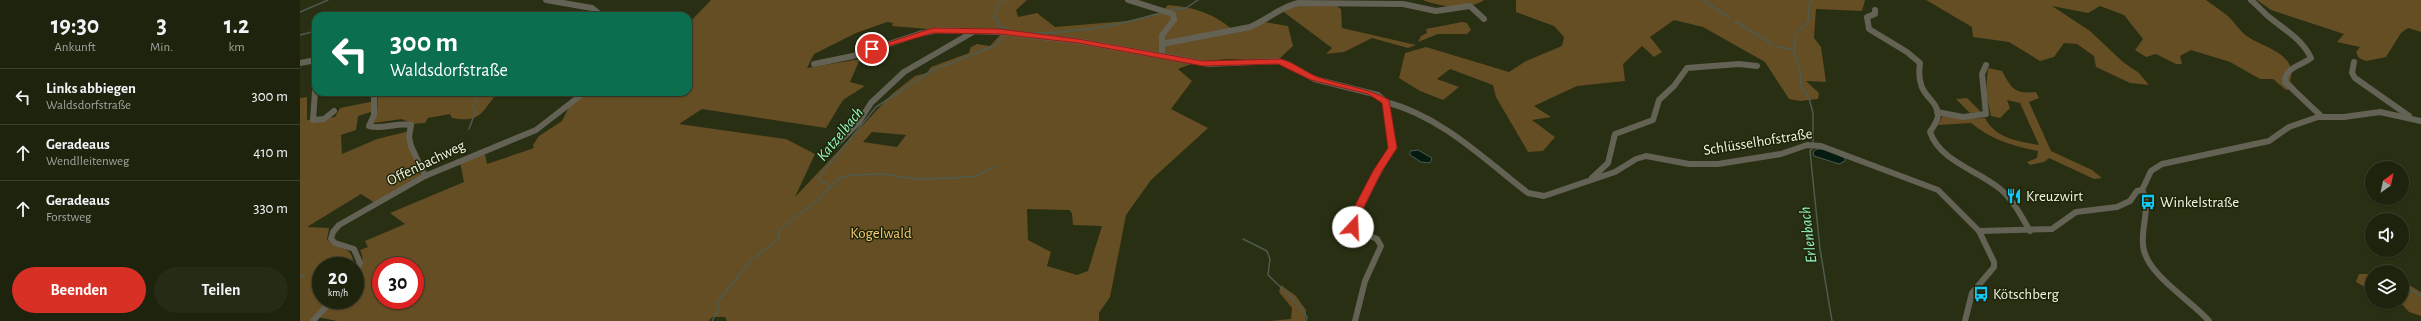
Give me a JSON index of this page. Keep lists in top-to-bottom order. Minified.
{"streets":{"street":["Schlüsselhofstraße","Offenbachweg"]},"water":["Katzelbach","Erlenbach"],"parks":["Kogelwald"],"places":{"restaurant":["Kreuzwirt"],"bus stop":["Winkelstraße","Kötschberg"]},"north":"top right","page":{"eta":["19:30","Ankunft","3","Min.","1.2","km"],"turn":["300 m","Waldsdorfstraße"],"list":[{"name":"Links abbiegen","note":"Waldsdorfstraße","value":"300 m"},{"name":"Geradeaus","note":"Wendlleitenweg","value":"410 m"},{"name":"Geradeaus","note":"Forstweg","value":"330 m"}],"speed":"20 km/h","limit":"30","buttons":["Beenden","Teilen"]}}
